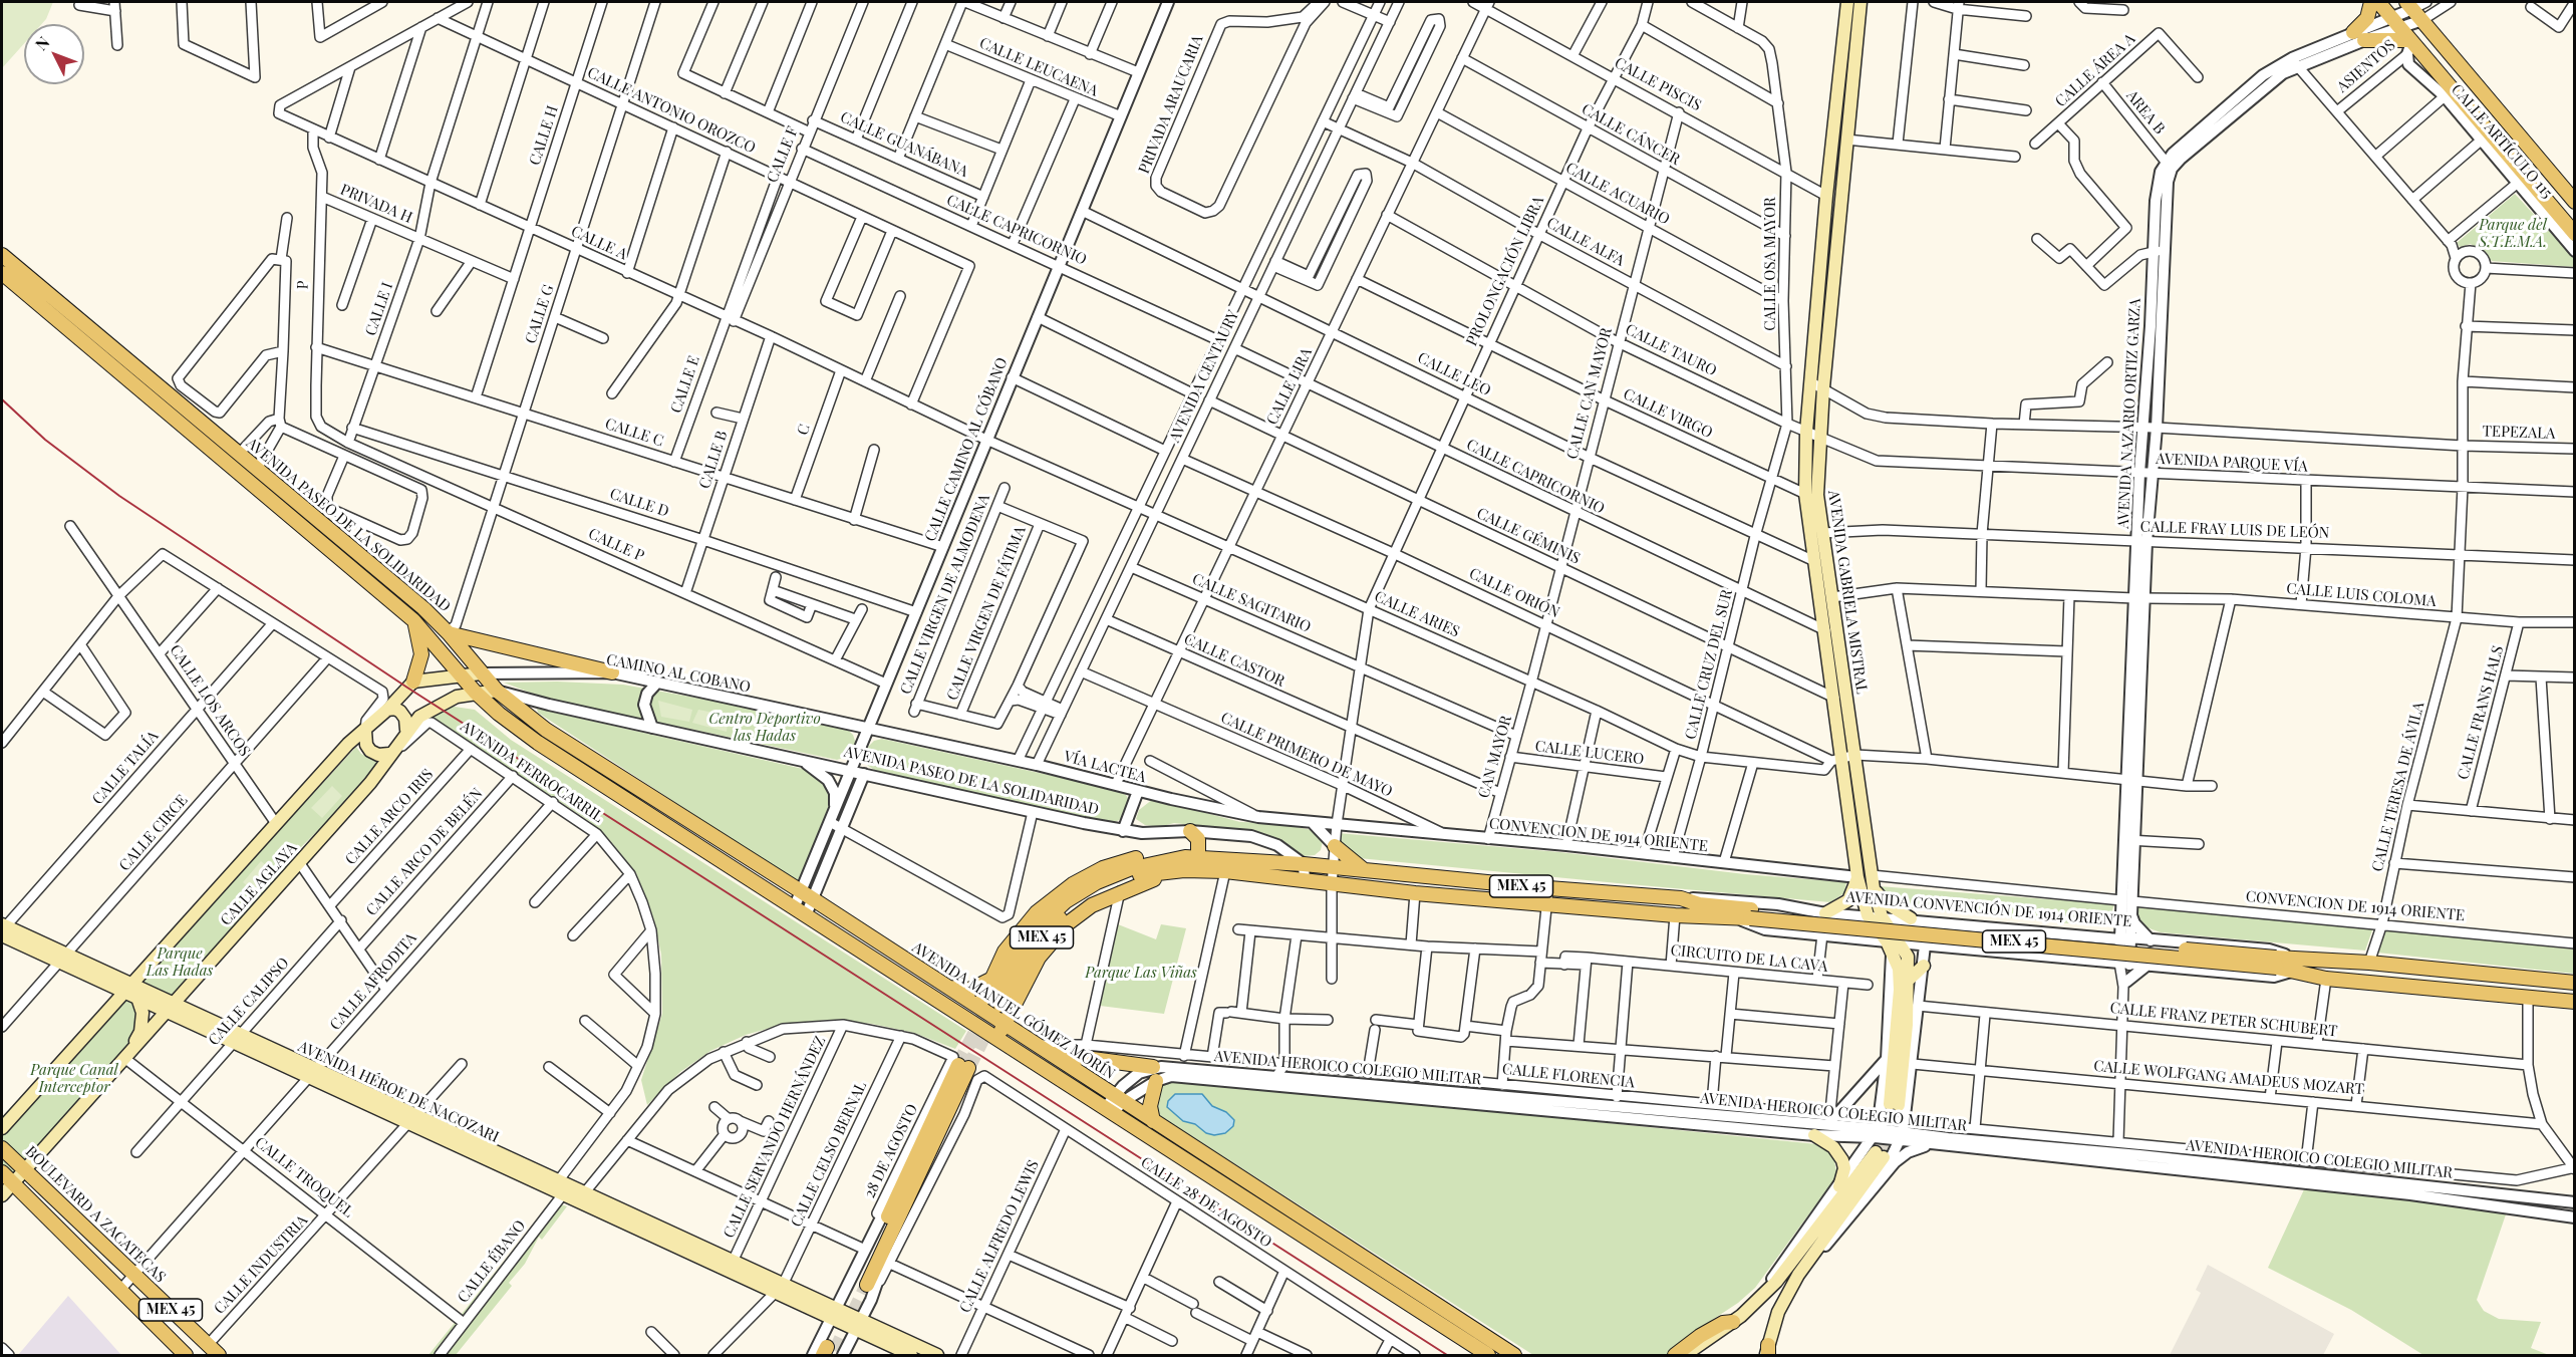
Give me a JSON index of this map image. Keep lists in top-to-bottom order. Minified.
{"streets":{"main road":["AVENIDA PASEO DE LA SOLIDARIDAD","AVENIDA GABRIELA MISTRAL","CALLE AGLAYA","MEX 45","AVENIDA CONVENCIÓN DE 1914 ORIENTE","AVENIDA MANUEL GÓMEZ MORÍN","AVENIDA HÉROE DE NACOZARI","BOULEVARD A ZACATECAS"],"street":["ASIENTOS","CALLE LEUCAENA","CALLE ÁREA A","CALLE PISCIS","PRIVADA ARAUCARIA","CALLE ANTONIO OROZCO","AREA B","CALLE CÁNCER","CALLE H","CALLE ARTÍCULO 115","CALLE GUANÁBANA","CALLE F","CALLE ACUARIO","PRIVADA H","CALLE CAPRICORNIO","CALLE ALFA","CALLE A","CALLE OSA MAYOR","PROLONGACIÓN LIBRA","P","CALLE I","CALLE G","CALLE TAURO","CALLE LEO","AVENIDA CENTAURY","CALLE E","CALLE LIRA","CALLE CAN MAYOR","CALLE VIRGO","AVENIDA NAZARIO ORTIZ GARZA","C","CALLE C","TEPEZALA","CALLE CAMINO AL CÓBANO","CALLE B","AVENIDA PARQUE VÍA","CALLE D","CALLE FRAY LUIS DE LEÓN","CALLE GÉMINIS","CALLE P","CALLE ORIÓN","CALLE VIRGEN DE ALMODENA","CALLE LUIS COLOMA","CALLE SAGITARIO","CALLE VIRGEN DE FÁTIMA","CALLE ARIES","CALLE CASTOR","CALLE CRUZ DEL SUR","CAMINO AL COBANO","CALLE LOS ARCOS","CALLE FRANS HALS","CALLE LUCERO","CALLE PRIMERO DE MAYO","CAN MAYOR","VÍA LACTEA","CALLE TALÍA","AVENIDA FERROCARRIL","CALLE TERESA DE ÁVILA","CALLE ARCO IRIS","CALLE CIRCE","CONVENCION DE 1914 ORIENTE","CALLE ARCO DE BELÉN","CIRCUITO DE LA CAVA","CALLE AFRODITA","CALLE CALIPSO","CALLE FRANZ PETER SCHUBERT","AVENIDA HEROICO COLEGIO MILITAR","CALLE FLORENCIA","CALLE WOLFGANG AMADEUS MOZART","CALLE SERVANDO HERNÁNDEZ","28 DE AGOSTO","CALLE CELSO BERNAL","CALLE TROQUEL","CALLE 28 DE AGOSTO","CALLE ALFREDO LEWIS","CALLE ÉBANO","CALLE INDUSTRIA"]},"crossings":[["ASIENTOS","CALLE ARTÍCULO 115"],["CALLE LEUCAENA","CALLE CAMINO AL CÓBANO"],["CALLE ÁREA A","AREA B"],["CALLE PISCIS","CALLE OSA MAYOR"],["CALLE PISCIS","PROLONGACIÓN LIBRA"],["CALLE PISCIS","CALLE LIRA"],["CALLE PISCIS","CALLE CAN MAYOR"],["CALLE PISCIS","AVENIDA GABRIELA MISTRAL"],["CALLE ANTONIO OROZCO","CALLE H"],["CALLE ANTONIO OROZCO","CALLE F"],["CALLE ANTONIO OROZCO","CALLE A"],["CALLE ANTONIO OROZCO","CALLE I"],["CALLE ANTONIO OROZCO","CALLE G"],["AREA B","AVENIDA NAZARIO ORTIZ GARZA"],["CALLE CÁNCER","CALLE OSA MAYOR"],["CALLE CÁNCER","PROLONGACIÓN LIBRA"],["CALLE CÁNCER","CALLE LIRA"],["CALLE CÁNCER","CALLE CAN MAYOR"],["CALLE H","CALLE A"],["CALLE H","CALLE C"],["CALLE GUANÁBANA","CALLE F"],["CALLE F","CALLE CAPRICORNIO"],["CALLE F","CALLE A"],["CALLE F","CALLE E"],["CALLE ACUARIO","CALLE OSA MAYOR"],["CALLE ACUARIO","PROLONGACIÓN LIBRA"],["CALLE ACUARIO","CALLE LIRA"],["CALLE ACUARIO","CALLE CAN MAYOR"],["PRIVADA H","P"],["PRIVADA H","CALLE I"],["CALLE CAPRICORNIO","PROLONGACIÓN LIBRA"],["CALLE CAPRICORNIO","AVENIDA CENTAURY"],["CALLE CAPRICORNIO","CALLE LIRA"],["CALLE CAPRICORNIO","CALLE CAN MAYOR"],["CALLE CAPRICORNIO","CALLE CAMINO AL CÓBANO"],["CALLE CAPRICORNIO","AVENIDA GABRIELA MISTRAL"],["CALLE CAPRICORNIO","CALLE CRUZ DEL SUR"],["CALLE ALFA","CALLE OSA MAYOR"],["CALLE ALFA","PROLONGACIÓN LIBRA"],["CALLE ALFA","AVENIDA CENTAURY"],["CALLE ALFA","CALLE LIRA"],["CALLE ALFA","CALLE CAN MAYOR"],["CALLE A","P"],["CALLE A","CALLE I"],["CALLE A","CALLE G"],["CALLE A","CALLE E"],["CALLE A","C"],["CALLE A","CALLE CAMINO AL CÓBANO"],["CALLE A","CALLE B"],["CALLE A","CALLE ARIES"],["CALLE OSA MAYOR","CALLE TAURO"],["CALLE OSA MAYOR","CALLE VIRGO"],["CALLE OSA MAYOR","CALLE CRUZ DEL SUR"],["PROLONGACIÓN LIBRA","CALLE TAURO"],["PROLONGACIÓN LIBRA","CALLE LEO"],["PROLONGACIÓN LIBRA","CALLE VIRGO"],["PROLONGACIÓN LIBRA","CALLE GÉMINIS"],["PROLONGACIÓN LIBRA","CALLE ORIÓN"],["PROLONGACIÓN LIBRA","CALLE SAGITARIO"],["PROLONGACIÓN LIBRA","CALLE ARIES"],["PROLONGACIÓN LIBRA","CALLE CASTOR"],["PROLONGACIÓN LIBRA","CALLE PRIMERO DE MAYO"],["PROLONGACIÓN LIBRA","VÍA LACTEA"],["PROLONGACIÓN LIBRA","CONVENCION DE 1914 ORIENTE"],["PROLONGACIÓN LIBRA","AVENIDA CONVENCIÓN DE 1914 ORIENTE"],["P","CALLE C"],["P","CALLE P"],["CALLE I","CALLE C"],["CALLE I","CALLE D"],["CALLE I","CALLE P"],["CALLE G","CALLE C"],["CALLE G","CALLE D"],["CALLE G","AVENIDA PASEO DE LA SOLIDARIDAD"],["CALLE G","CALLE P"],["CALLE TAURO","CALLE LIRA"],["CALLE TAURO","CALLE CAN MAYOR"],["CALLE TAURO","AVENIDA PARQUE VÍA"],["CALLE TAURO","AVENIDA GABRIELA MISTRAL"],["CALLE LEO","AVENIDA CENTAURY"],["CALLE LEO","CALLE LIRA"],["CALLE LEO","CALLE CAN MAYOR"],["CALLE LEO","CALLE CAMINO AL CÓBANO"],["CALLE LEO","AVENIDA GABRIELA MISTRAL"],["CALLE LEO","CALLE CRUZ DEL SUR"],["AVENIDA CENTAURY","CALLE GÉMINIS"],["AVENIDA CENTAURY","CALLE ORIÓN"],["AVENIDA CENTAURY","CALLE SAGITARIO"],["AVENIDA CENTAURY","CALLE ARIES"],["AVENIDA CENTAURY","CALLE CASTOR"],["AVENIDA CENTAURY","CALLE PRIMERO DE MAYO"],["AVENIDA CENTAURY","VÍA LACTEA"],["CALLE E","CALLE C"],["CALLE LIRA","CALLE VIRGO"],["CALLE LIRA","CALLE GÉMINIS"],["CALLE LIRA","CALLE ORIÓN"],["CALLE LIRA","CALLE SAGITARIO"],["CALLE LIRA","CALLE ARIES"],["CALLE LIRA","CALLE CASTOR"],["CALLE LIRA","CALLE PRIMERO DE MAYO"],["CALLE LIRA","VÍA LACTEA"],["CALLE CAN MAYOR","CALLE VIRGO"],["CALLE CAN MAYOR","CALLE GÉMINIS"],["CALLE CAN MAYOR","CALLE ORIÓN"],["CALLE CAN MAYOR","CALLE ARIES"],["CALLE CAN MAYOR","CAN MAYOR"],["CALLE VIRGO","AVENIDA GABRIELA MISTRAL"],["CALLE VIRGO","CALLE CRUZ DEL SUR"],["AVENIDA NAZARIO ORTIZ GARZA","AVENIDA PARQUE VÍA"],["AVENIDA NAZARIO ORTIZ GARZA","CALLE FRAY LUIS DE LEÓN"],["AVENIDA NAZARIO ORTIZ GARZA","CALLE LUIS COLOMA"],["AVENIDA NAZARIO ORTIZ GARZA","CONVENCION DE 1914 ORIENTE"],["AVENIDA NAZARIO ORTIZ GARZA","AVENIDA CONVENCIÓN DE 1914 ORIENTE"],["C","CALLE C"],["CALLE C","CALLE CAMINO AL CÓBANO"],["CALLE C","CALLE B"],["TEPEZALA","AVENIDA PARQUE VÍA"],["TEPEZALA","CALLE TERESA DE ÁVILA"],["CALLE CAMINO AL CÓBANO","CALLE D"],["CALLE CAMINO AL CÓBANO","AVENIDA PASEO DE LA SOLIDARIDAD"],["CALLE CAMINO AL CÓBANO","CALLE P"],["CALLE CAMINO AL CÓBANO","CALLE ARIES"],["CALLE CAMINO AL CÓBANO","CAMINO AL COBANO"],["CALLE CAMINO AL CÓBANO","VÍA LACTEA"],["CALLE CAMINO AL CÓBANO","AVENIDA MANUEL GÓMEZ MORÍN"],["CALLE B","CALLE D"],["CALLE B","CALLE P"],["AVENIDA PARQUE VÍA","AVENIDA GABRIELA MISTRAL"],["AVENIDA PARQUE VÍA","CALLE TERESA DE ÁVILA"],["AVENIDA PASEO DE LA SOLIDARIDAD","CAMINO AL COBANO"],["AVENIDA PASEO DE LA SOLIDARIDAD","CALLE AGLAYA"],["AVENIDA PASEO DE LA SOLIDARIDAD","AVENIDA CONVENCIÓN DE 1914 ORIENTE"],["AVENIDA PASEO DE LA SOLIDARIDAD","AVENIDA MANUEL GÓMEZ MORÍN"],["CALLE FRAY LUIS DE LEÓN","AVENIDA GABRIELA MISTRAL"],["CALLE FRAY LUIS DE LEÓN","CALLE TERESA DE ÁVILA"],["CALLE GÉMINIS","AVENIDA GABRIELA MISTRAL"],["CALLE GÉMINIS","CALLE CRUZ DEL SUR"],["AVENIDA GABRIELA MISTRAL","CALLE ORIÓN"],["AVENIDA GABRIELA MISTRAL","CALLE LUIS COLOMA"],["AVENIDA GABRIELA MISTRAL","CALLE ARIES"],["AVENIDA GABRIELA MISTRAL","CONVENCION DE 1914 ORIENTE"],["AVENIDA GABRIELA MISTRAL","AVENIDA CONVENCIÓN DE 1914 ORIENTE"],["CALLE ORIÓN","CALLE ARIES"],["CALLE ORIÓN","CALLE CRUZ DEL SUR"],["CALLE VIRGEN DE ALMODENA","CALLE VIRGEN DE FÁTIMA"],["CALLE LUIS COLOMA","CALLE FRANS HALS"],["CALLE LUIS COLOMA","CALLE TERESA DE ÁVILA"],["CALLE SAGITARIO","CAN MAYOR"],["CALLE ARIES","CALLE CRUZ DEL SUR"],["CALLE ARIES","CAN MAYOR"],["CALLE CASTOR","CAN MAYOR"],["CALLE CRUZ DEL SUR","CONVENCION DE 1914 ORIENTE"],["CAMINO AL COBANO","VÍA LACTEA"],["CALLE LOS ARCOS","CALLE TALÍA"],["CALLE LOS ARCOS","CALLE CIRCE"],["CALLE LOS ARCOS","CALLE AGLAYA"],["CALLE LUCERO","CAN MAYOR"],["CALLE PRIMERO DE MAYO","CONVENCION DE 1914 ORIENTE"],["CAN MAYOR","CONVENCION DE 1914 ORIENTE"],["VÍA LACTEA","CONVENCION DE 1914 ORIENTE"],["CALLE TALÍA","AVENIDA HÉROE DE NACOZARI"],["AVENIDA FERROCARRIL","CALLE ARCO IRIS"],["AVENIDA FERROCARRIL","CALLE ARCO DE BELÉN"],["AVENIDA FERROCARRIL","CALLE AGLAYA"],["AVENIDA FERROCARRIL","CALLE AFRODITA"],["AVENIDA FERROCARRIL","AVENIDA HÉROE DE NACOZARI"],["AVENIDA FERROCARRIL","CALLE ÉBANO"],["CALLE TERESA DE ÁVILA","CONVENCION DE 1914 ORIENTE"],["CALLE TERESA DE ÁVILA","AVENIDA CONVENCIÓN DE 1914 ORIENTE"],["CALLE CIRCE","AVENIDA HÉROE DE NACOZARI"],["CALLE AGLAYA","MEX 45"],["CALLE AGLAYA","AVENIDA MANUEL GÓMEZ MORÍN"],["CALLE AGLAYA","AVENIDA HÉROE DE NACOZARI"],["CALLE AGLAYA","CALLE TROQUEL"],["CALLE AGLAYA","BOULEVARD A ZACATECAS"],["MEX 45","CALLE AFRODITA"],["CALLE AFRODITA","AVENIDA HÉROE DE NACOZARI"],["CALLE AFRODITA","CALLE TROQUEL"],["CALLE AFRODITA","BOULEVARD A ZACATECAS"],["CALLE CALIPSO","AVENIDA HÉROE DE NACOZARI"],["CALLE CALIPSO","CALLE TROQUEL"],["AVENIDA MANUEL GÓMEZ MORÍN","AVENIDA HEROICO COLEGIO MILITAR"],["AVENIDA MANUEL GÓMEZ MORÍN","CALLE FLORENCIA"],["AVENIDA HEROICO COLEGIO MILITAR","CALLE FLORENCIA"],["AVENIDA HÉROE DE NACOZARI","CALLE SERVANDO HERNÁNDEZ"],["AVENIDA HÉROE DE NACOZARI","CALLE CELSO BERNAL"],["AVENIDA HÉROE DE NACOZARI","CALLE ÉBANO"],["AVENIDA HÉROE DE NACOZARI","CALLE INDUSTRIA"],["CALLE TROQUEL","CALLE ÉBANO"],["CALLE TROQUEL","CALLE INDUSTRIA"],["CALLE 28 DE AGOSTO","CALLE ALFREDO LEWIS"],["BOULEVARD A ZACATECAS","CALLE INDUSTRIA"]],"parks":["Parque del S.T.E.M.A.","Centro Deportivo las Hadas","Parque Las Hadas","Parque Las Viñas","Parque Canal Interceptor"],"north":"top left"}
